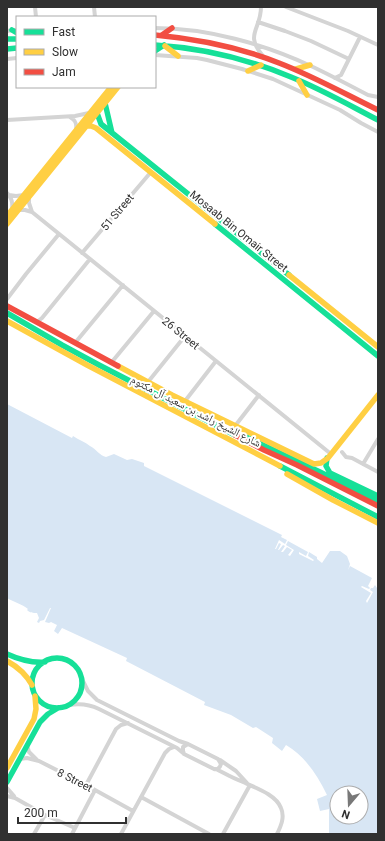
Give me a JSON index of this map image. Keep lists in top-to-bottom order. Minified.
{"streets":{"main road":["Mosaab Bin Omair Street","شارع الشيخ راشد بن سعيد آل مكتوم"],"street":["51 Street","26 Street","8 Street"]},"crossings":[["51 Street","Mosaab Bin Omair Street"],["51 Street","26 Street"]],"legend":["Fast","Slow","Jam"],"scale_bar":"200 m","north":"bottom"}
